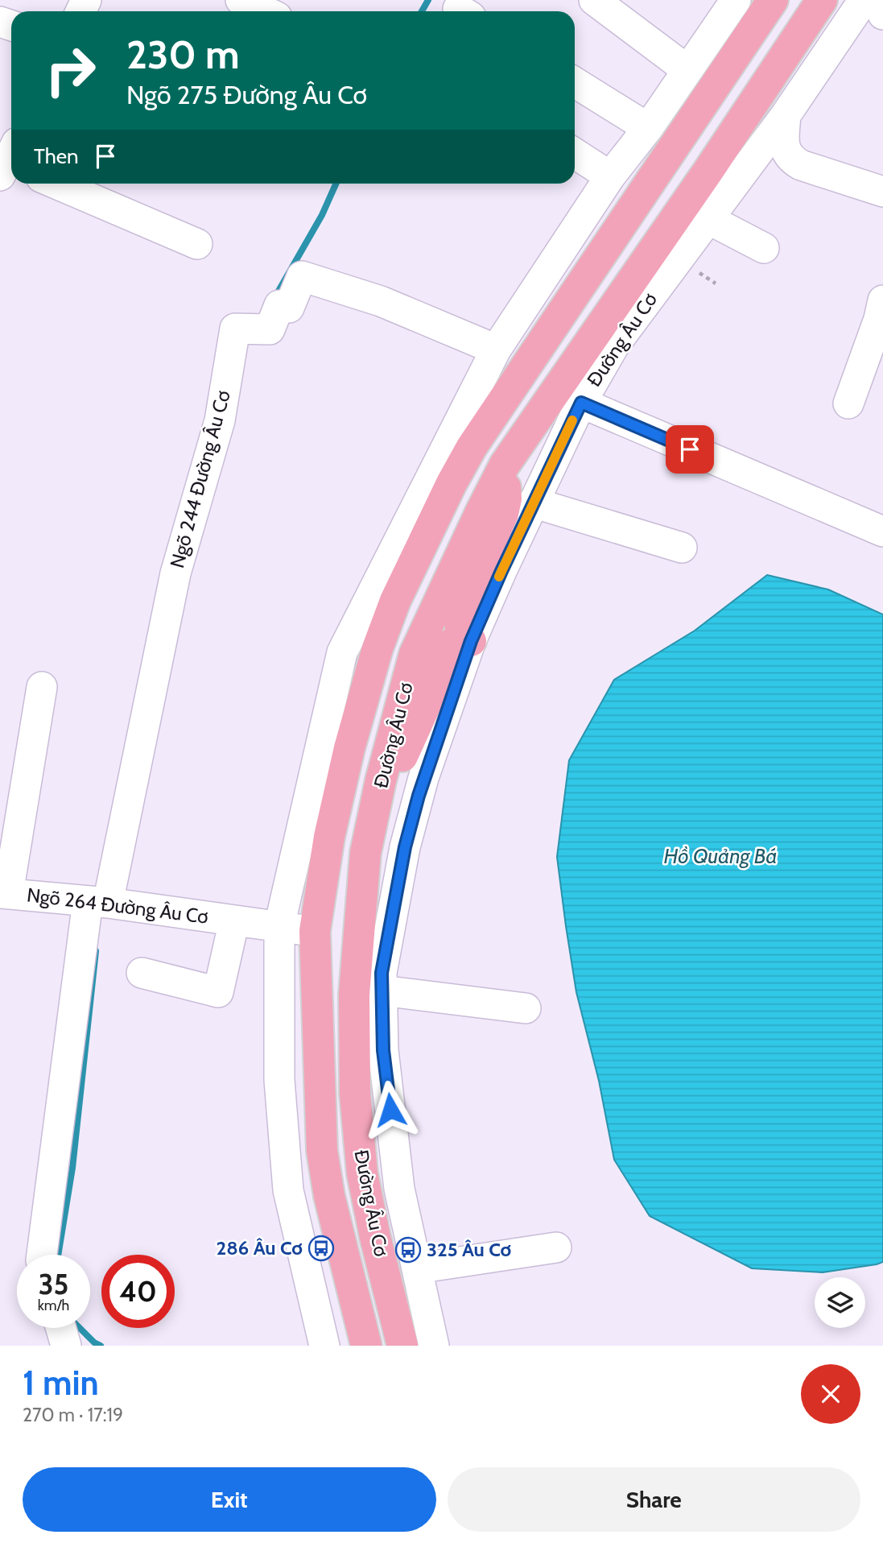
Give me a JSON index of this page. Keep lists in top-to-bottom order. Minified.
{"streets":{"main road":["Đường Âu Cơ"],"street":["Ngõ 244 Đường Âu Cơ","Ngõ 264 Đường Âu Cơ"]},"crossings":[["Đường Âu Cơ","Ngõ 264 Đường Âu Cơ"],["Ngõ 244 Đường Âu Cơ","Ngõ 264 Đường Âu Cơ"]],"water":["Hồ Quảng Bá"],"places":{"bus stop":["286 Âu Cơ","325 Âu Cơ"]},"page":{"turn":["230 m","Ngõ 275 Đường Âu Cơ"],"then":"Then","speed":"35 km/h","limit":"40","heading":["1 min","270 m · 17:19"],"buttons":["Exit","Share"]}}
